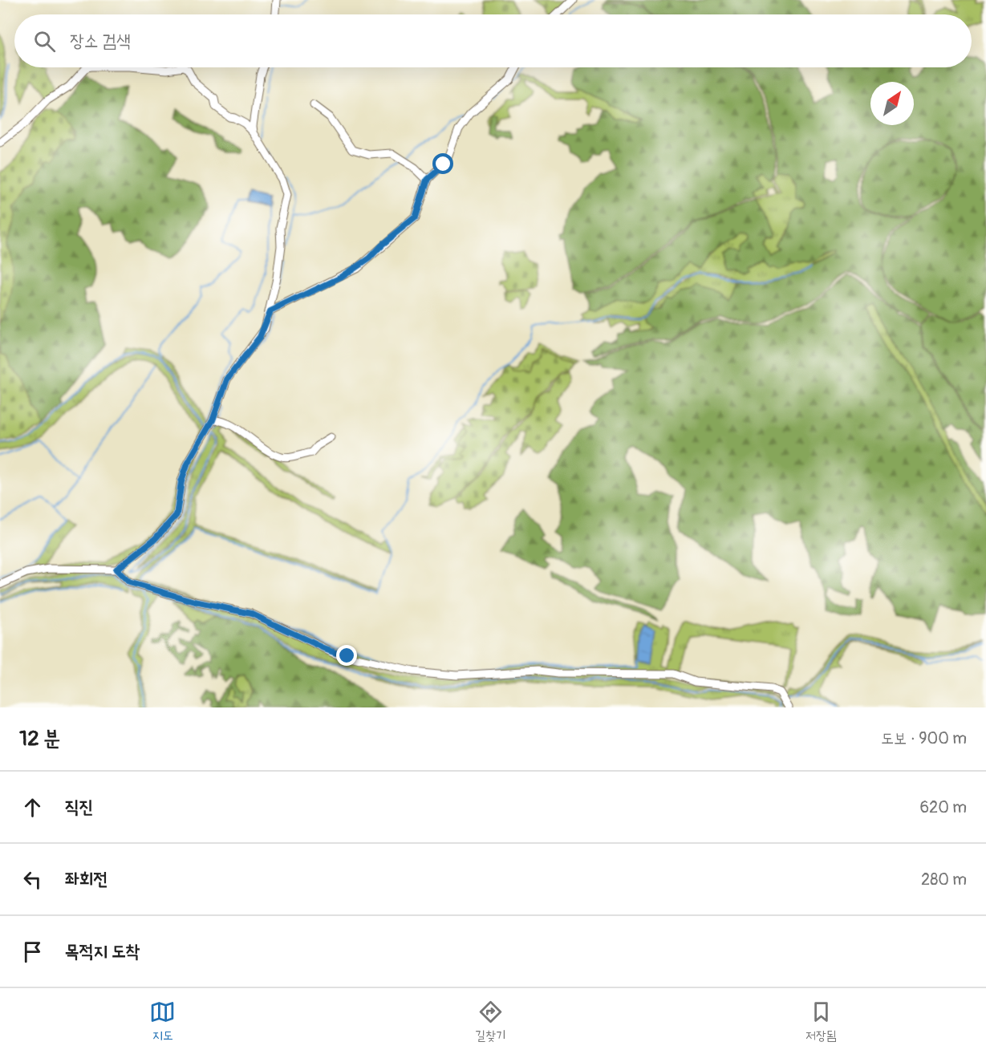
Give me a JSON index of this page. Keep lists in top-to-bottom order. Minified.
{"north":"top right","page":{"search":"장소 검색","heading":["12 분","도보 · 900 m"],"list":[["직진","620 m"],["좌회전","280 m"],"목적지 도착"],"nav":["지도","길찾기","저장됨"]}}
